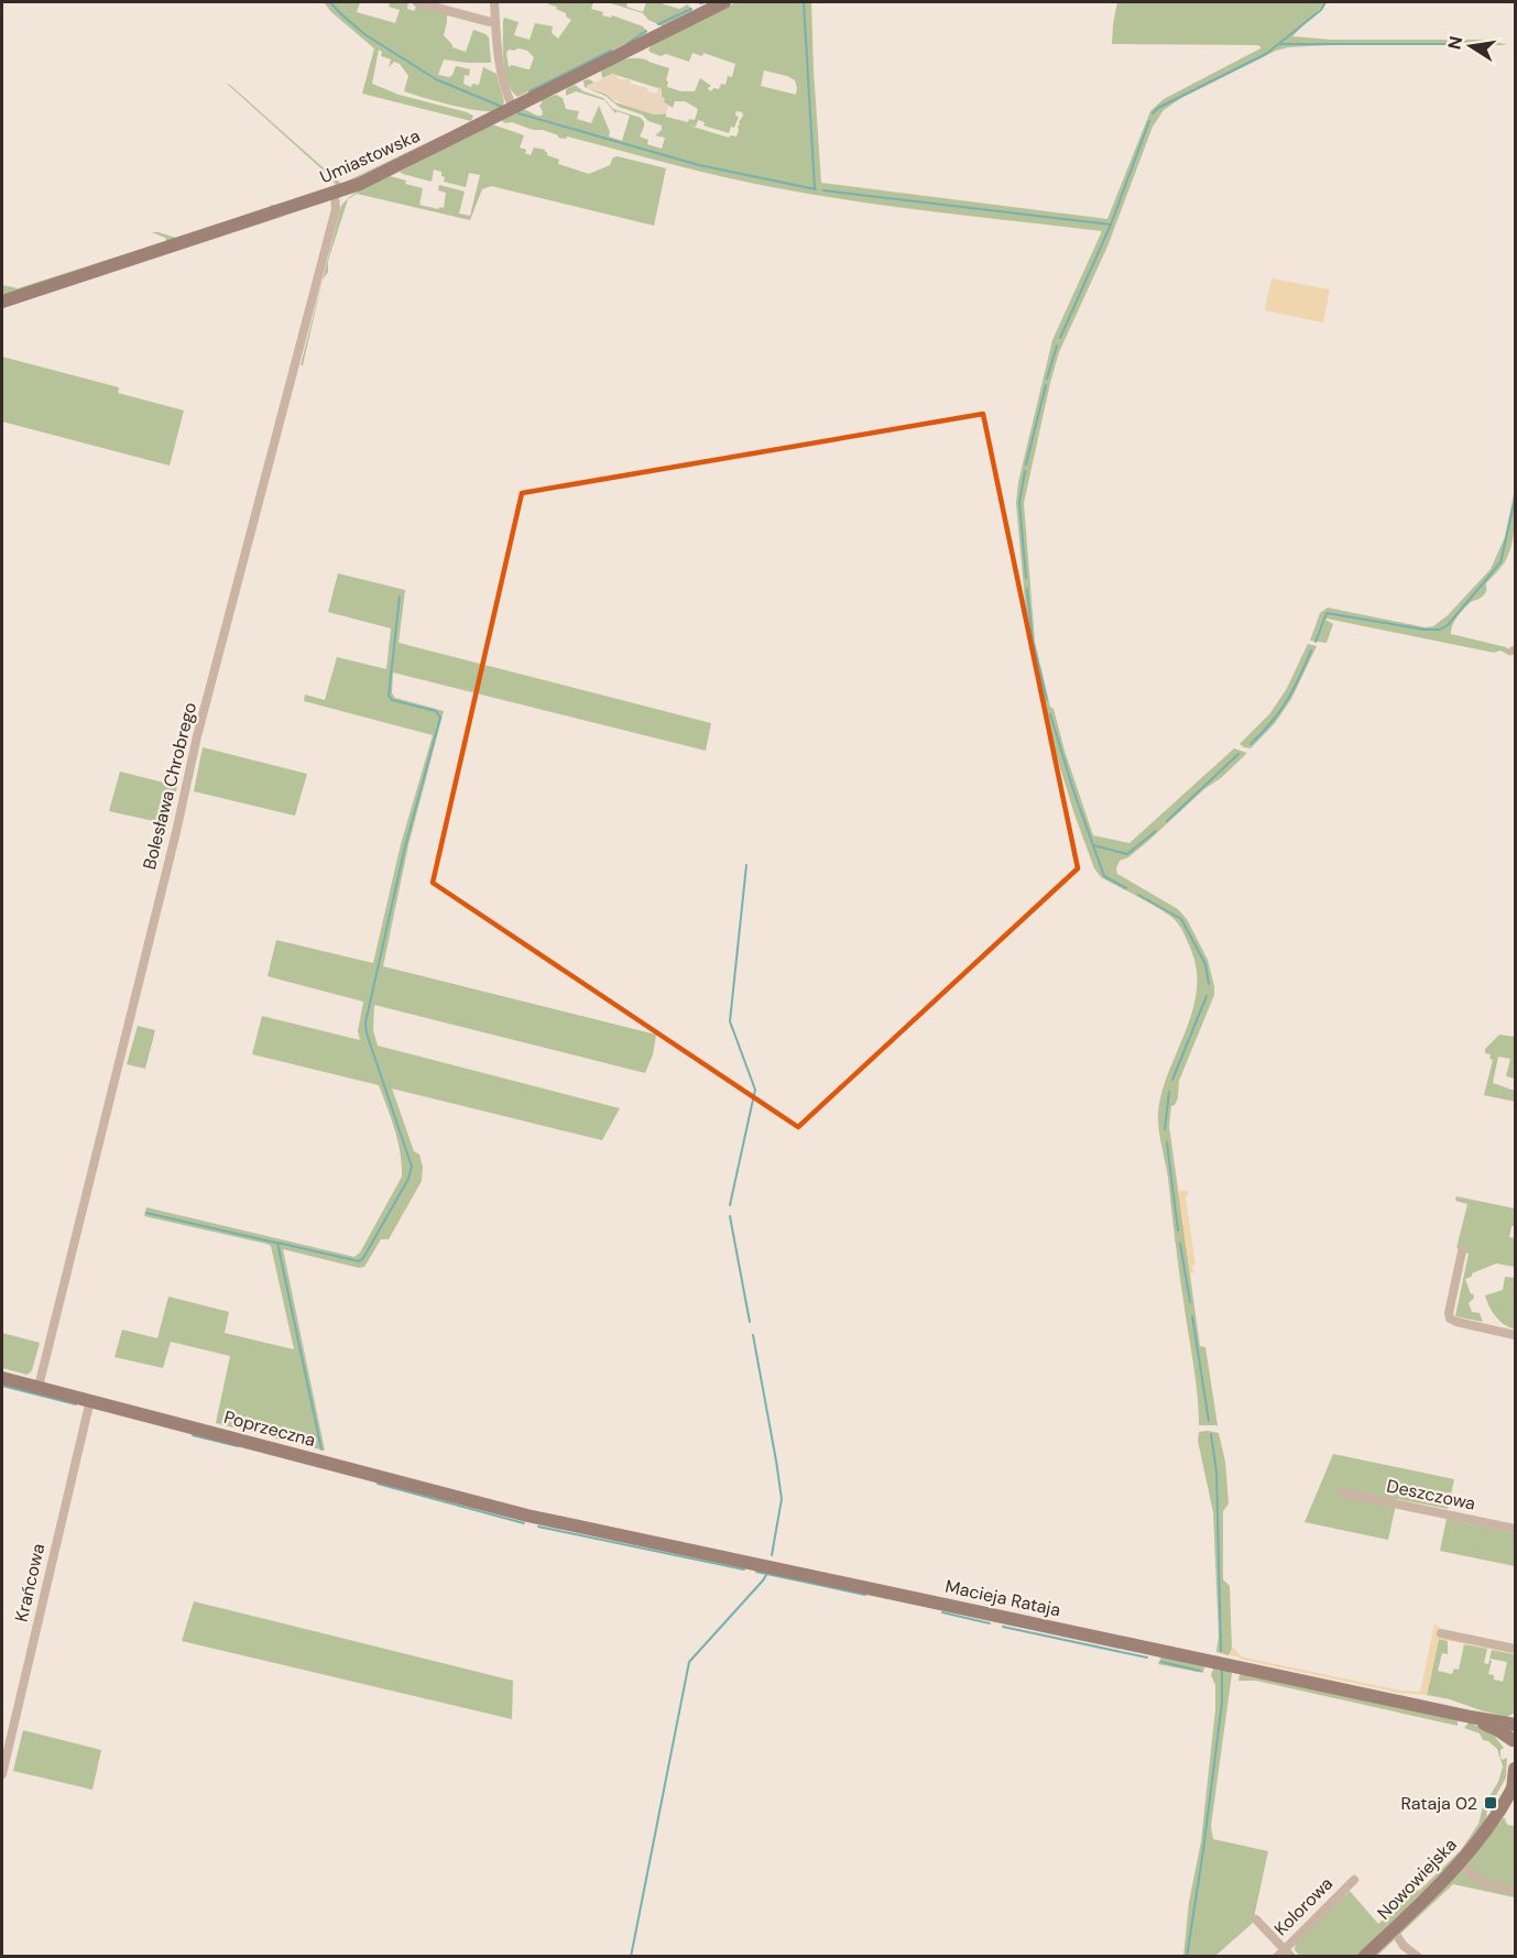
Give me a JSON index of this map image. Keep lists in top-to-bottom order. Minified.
{"streets":{"street":["Umiastowska","Bolesława Chrobrego","Poprzeczna","Deszczowa","Krańcowa","Macieja Rataja","Nowowiejska","Kolorowa"]},"crossings":[["Umiastowska","Bolesława Chrobrego"],["Bolesława Chrobrego","Poprzeczna"],["Poprzeczna","Krańcowa"],["Poprzeczna","Macieja Rataja"]],"places":{"transit":["Rataja 02"]},"north":"left"}
